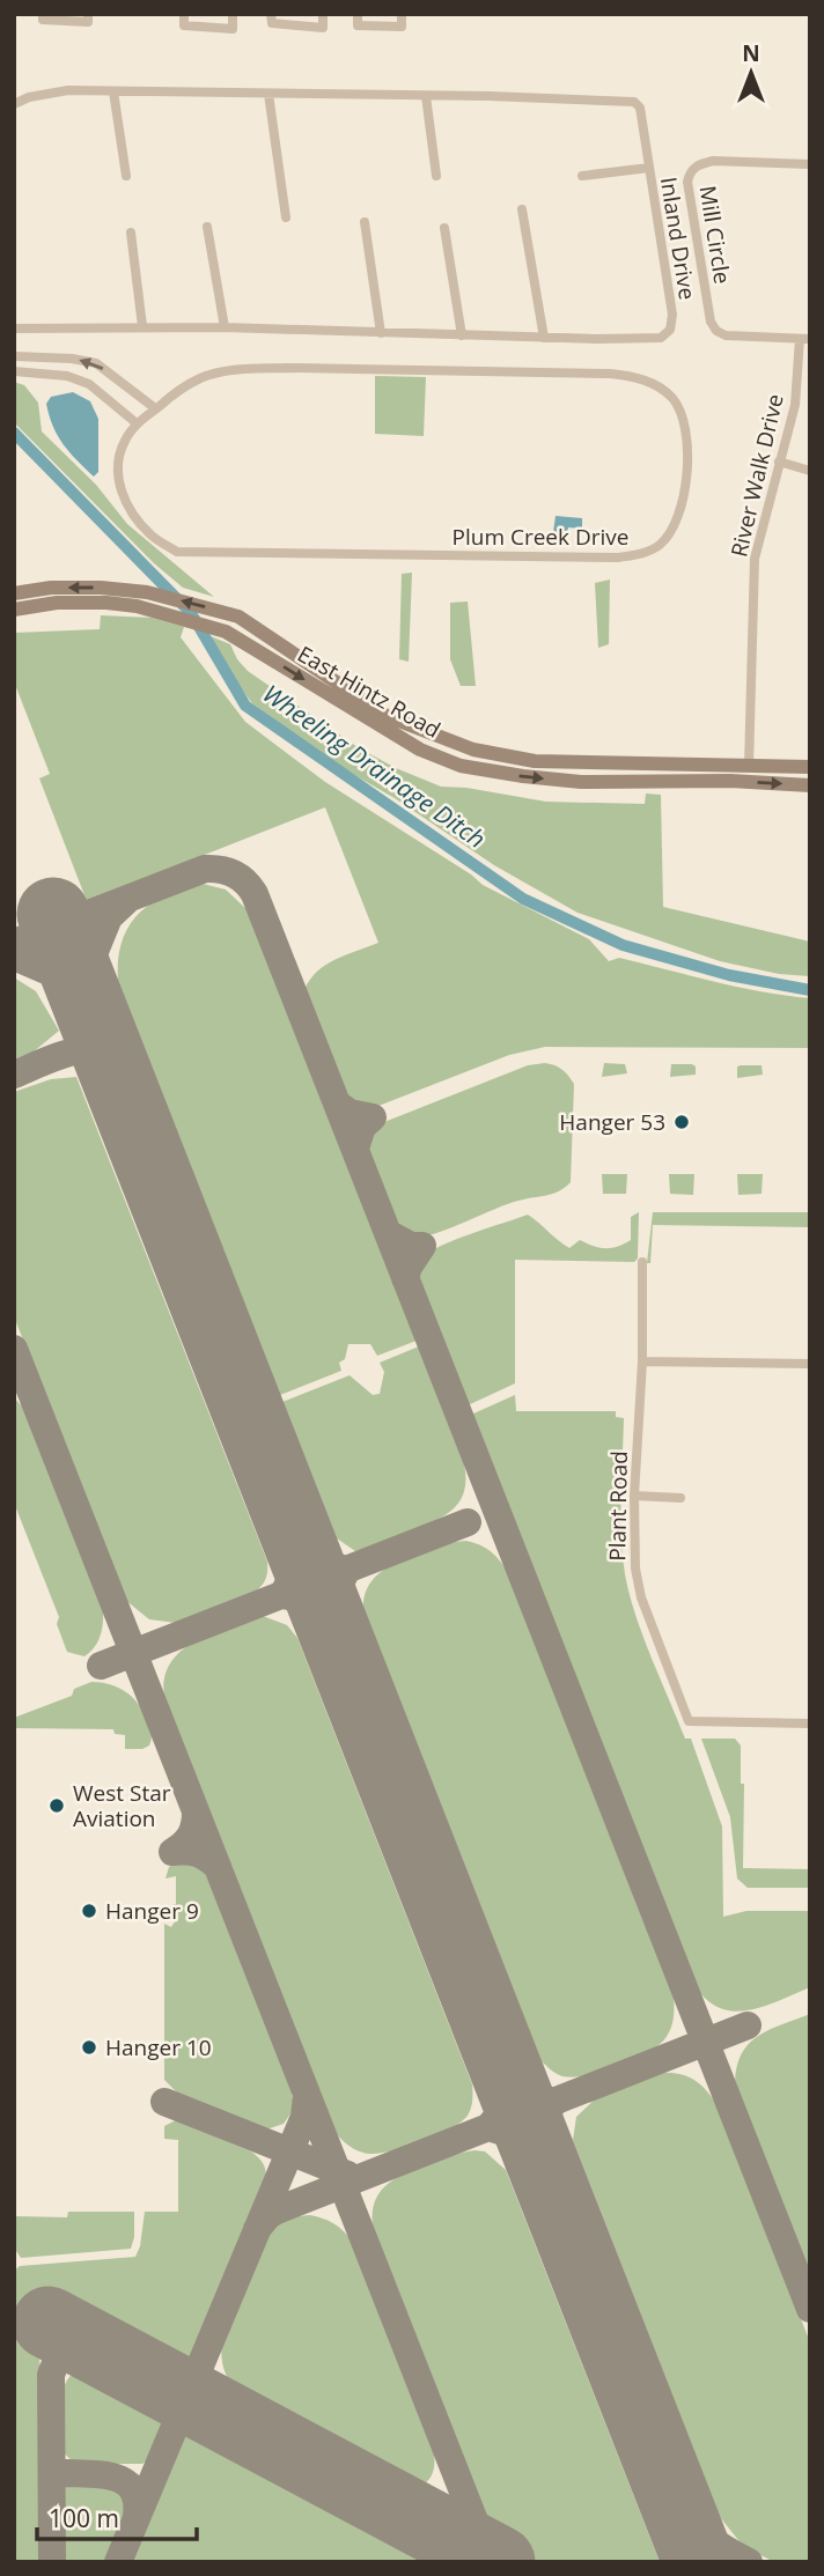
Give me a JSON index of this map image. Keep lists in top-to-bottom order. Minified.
{"streets":{"main road":["East Hintz Road"],"street":["Mill Circle","Inland Drive","River Walk Drive","Plum Creek Drive","Plant Road"]},"crossings":[["Mill Circle","River Walk Drive"],["River Walk Drive","East Hintz Road"]],"water":["Wheeling Drainage Ditch"],"places":["Hanger 53","West Star Aviation","Hanger 9","Hanger 10"],"scale_bar":"100 m","north":"top"}
